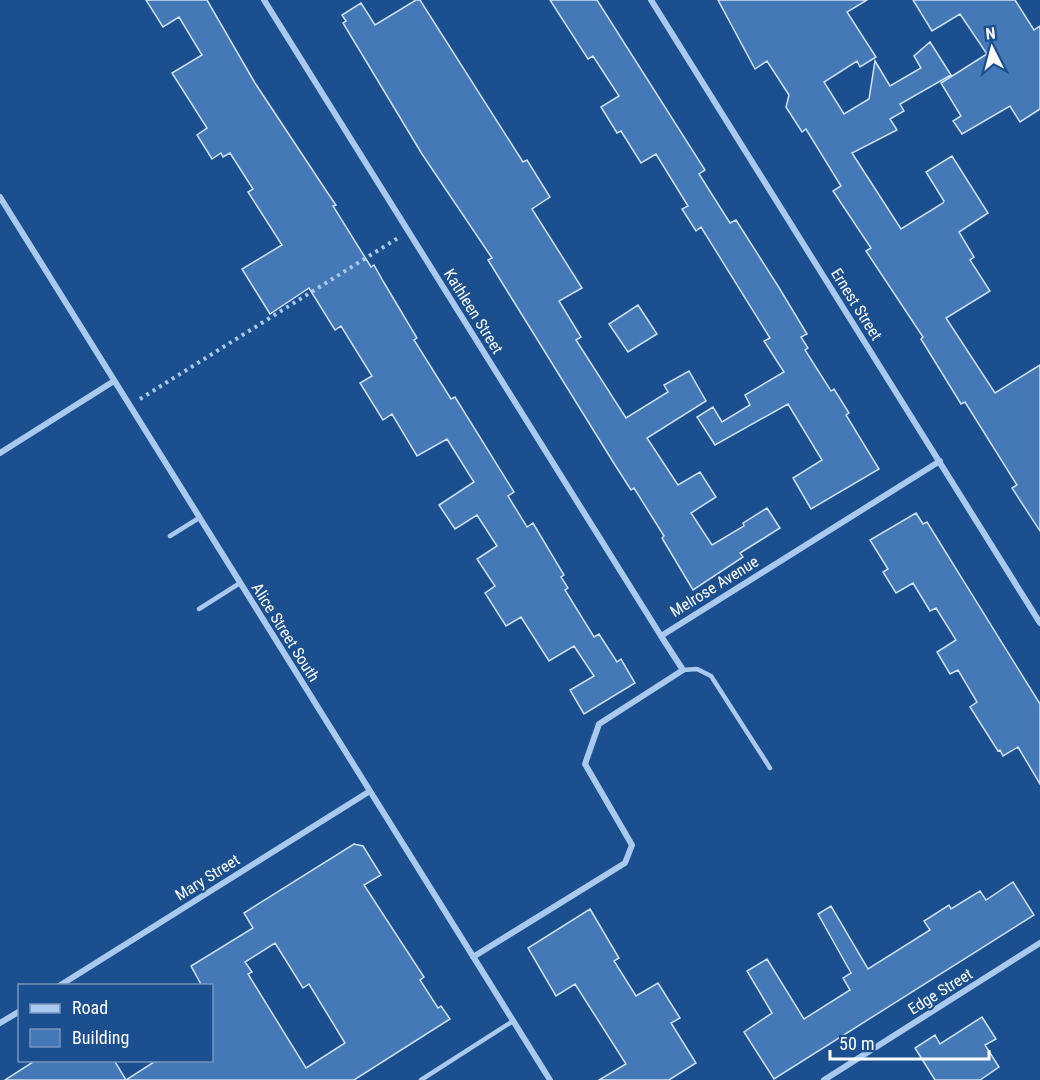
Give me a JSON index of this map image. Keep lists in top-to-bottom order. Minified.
{"streets":{"street":["Ernest Street","Kathleen Street","Melrose Avenue","Alice Street South","Mary Street","Edge Street"]},"crossings":[["Ernest Street","Melrose Avenue"],["Kathleen Street","Melrose Avenue"],["Alice Street South","Mary Street"]],"legend":["Road","Building"],"scale_bar":"50 m","north":"top"}
